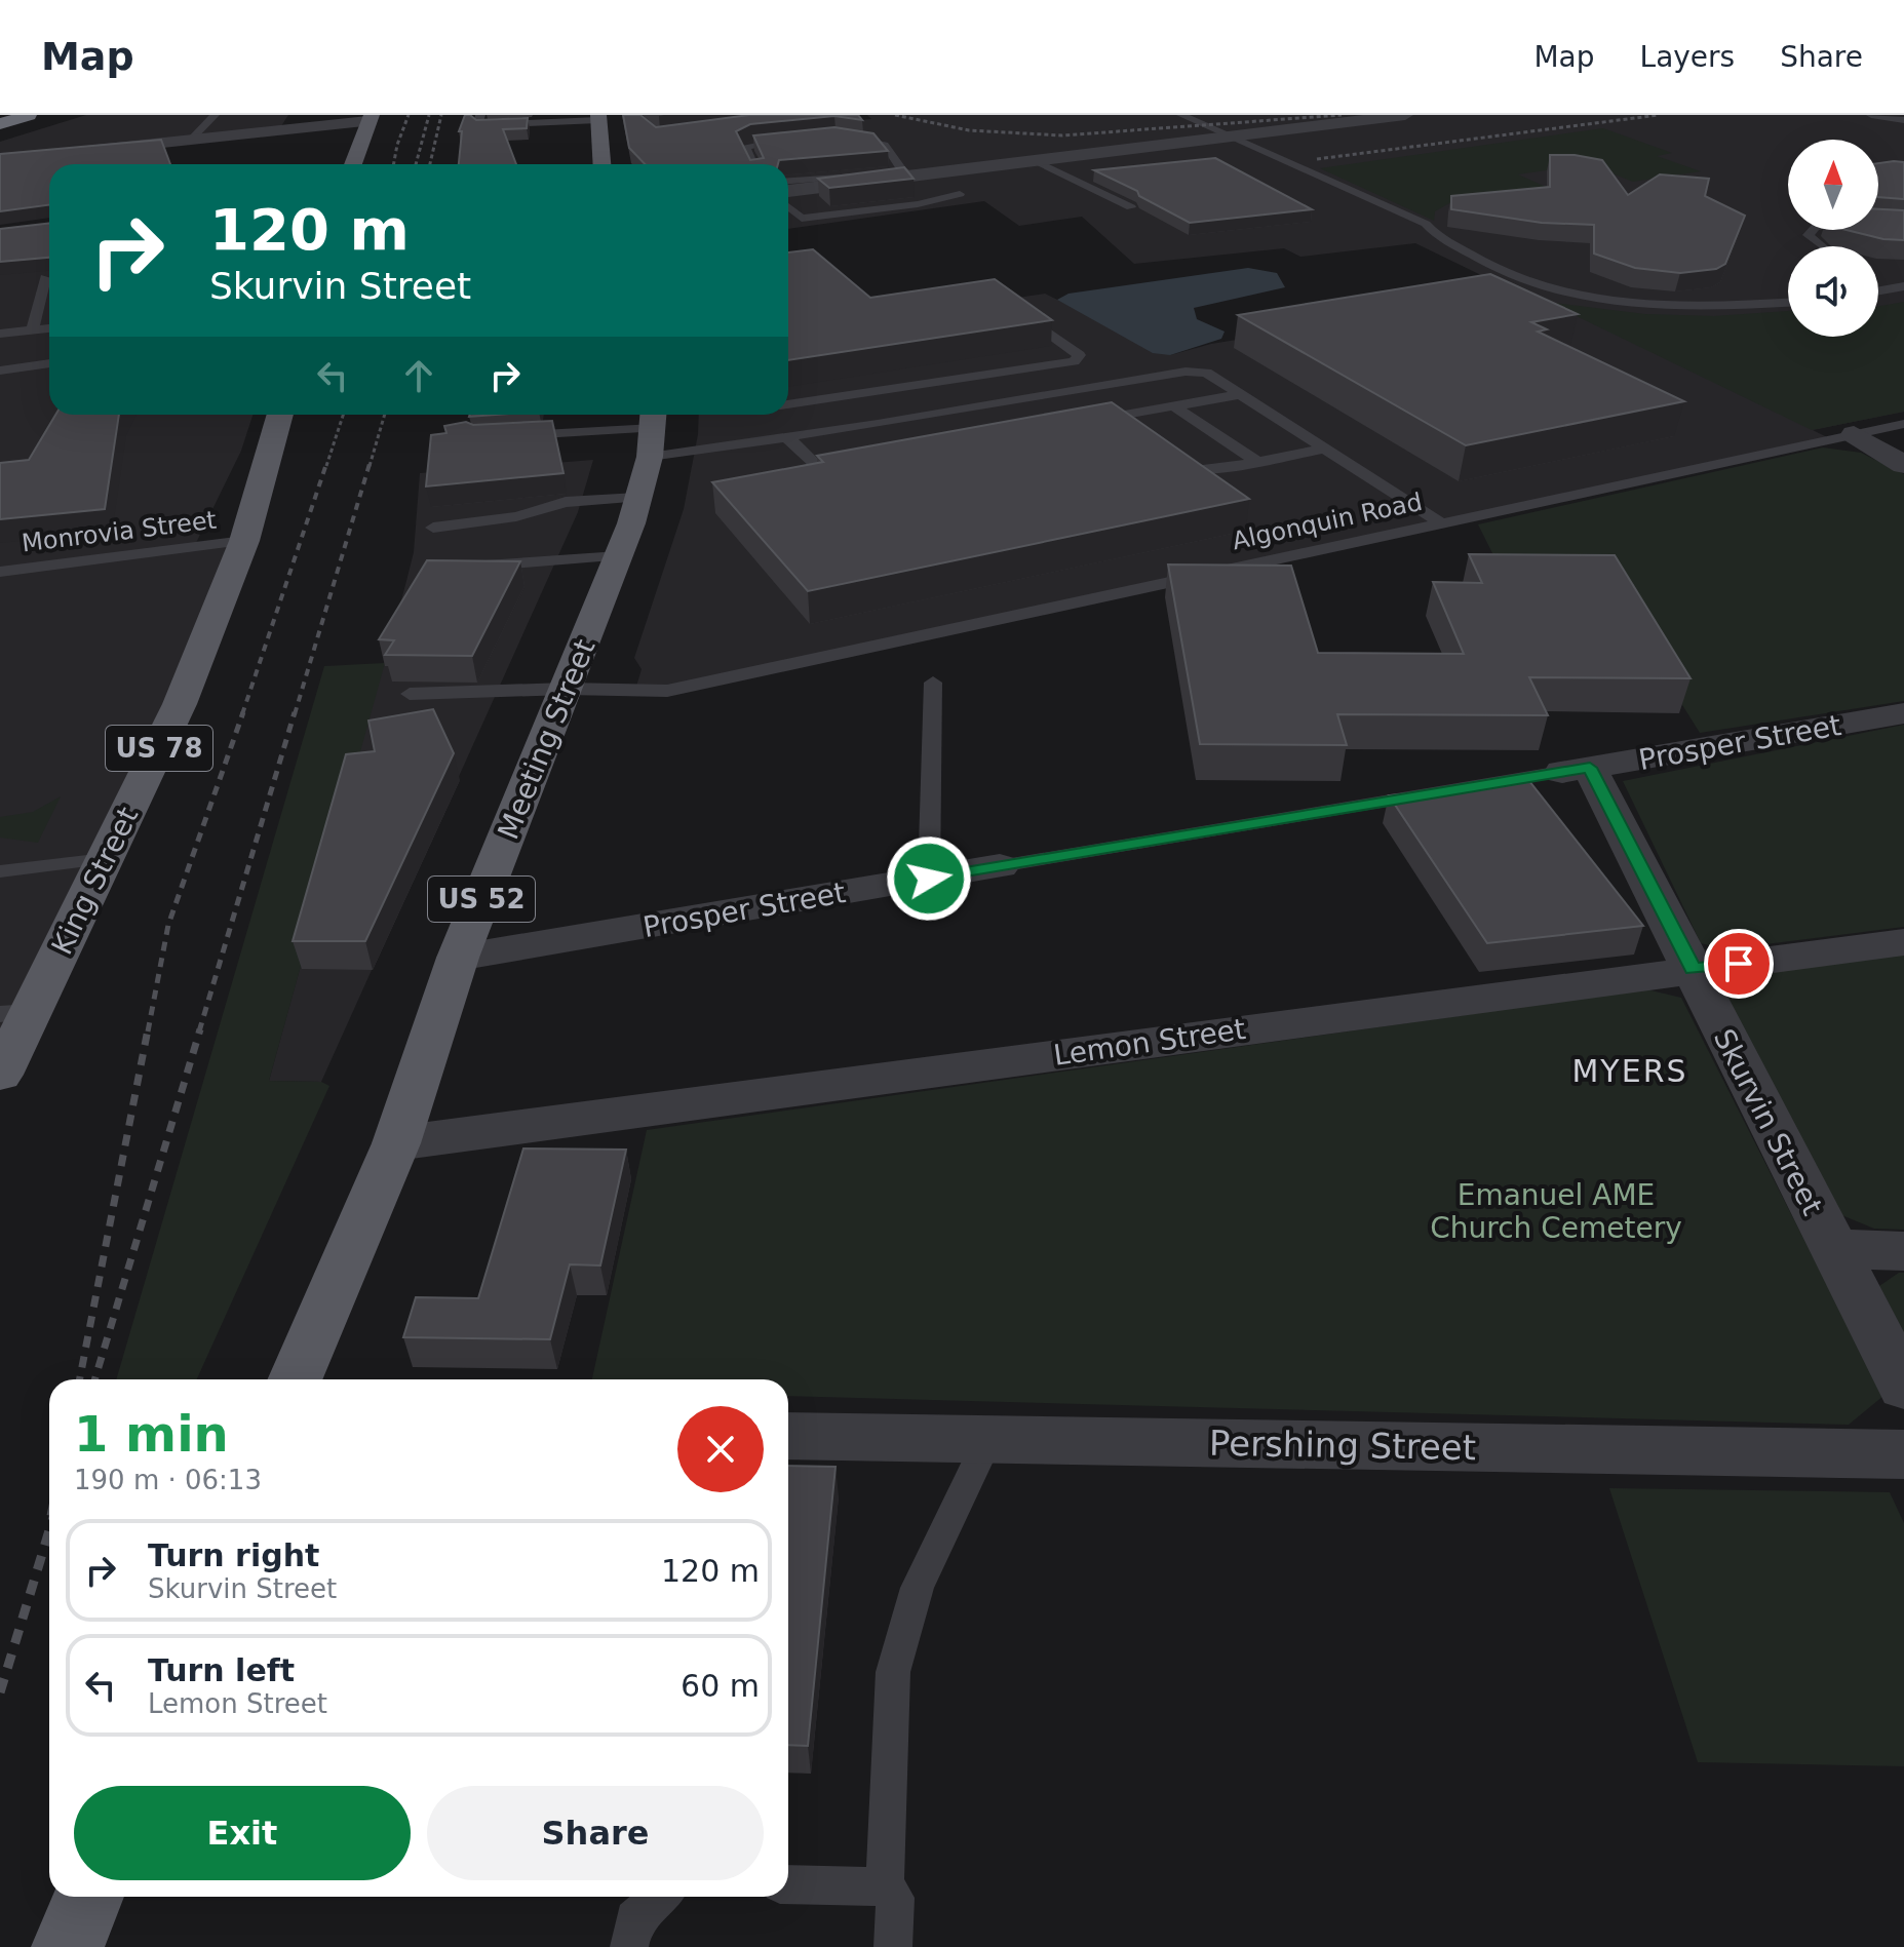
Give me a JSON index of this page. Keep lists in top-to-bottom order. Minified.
{"streets":{"main road":["Meeting Street","US 78","King Street","US 52"],"street":["Prosper Street","Lemon Street","Skurvin Street","Pershing Street"],"lane":["Algonquin Road","Monrovia Street"]},"crossings":[["Algonquin Road","Meeting Street"],["Monrovia Street","King Street"],["Meeting Street","Prosper Street"],["Meeting Street","Lemon Street"],["Prosper Street","Skurvin Street"],["Lemon Street","Skurvin Street"]],"districts":["MYERS"],"parks":["Emanuel AME Church Cemetery"],"north":"top","page":{"header":"Map","nav":["Map","Layers","Share"],"turn":["120 m","Skurvin Street"],"heading":["1 min","190 m · 06:13"],"list":[{"name":"Turn right","note":"Skurvin Street","value":"120 m"},{"name":"Turn left","note":"Lemon Street","value":"60 m"}],"buttons":["Exit","Share"]}}
